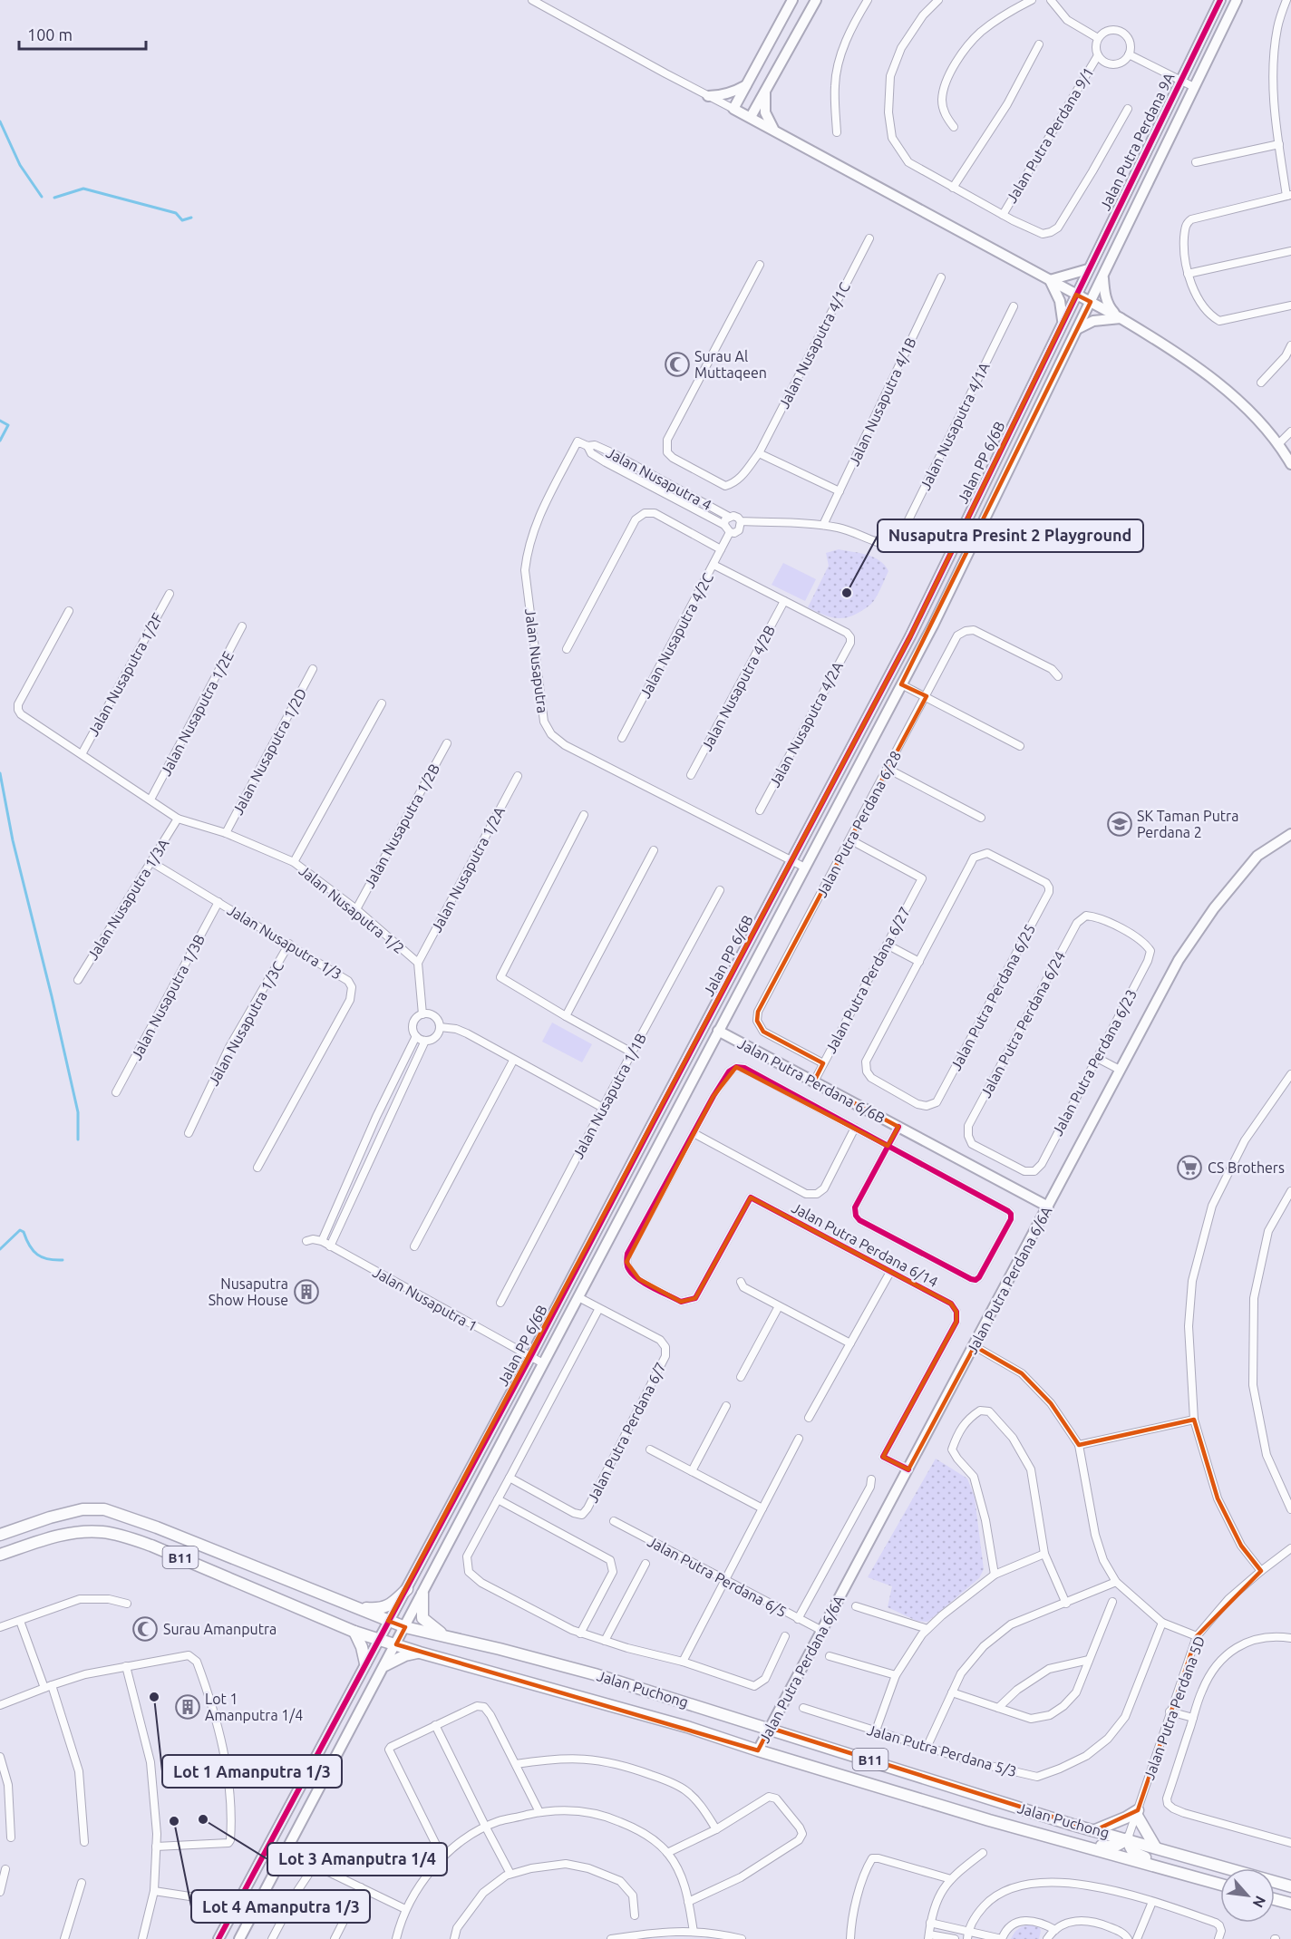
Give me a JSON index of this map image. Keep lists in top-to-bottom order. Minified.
{"streets":{"main road":["B11","Jalan Puchong"],"street":["Jalan Putra Perdana 9/1","Jalan Putra Perdana 9A","Jalan Nusaputra 4/1C","Jalan Nusaputra 4/1B","Jalan Nusaputra 4/1A","Jalan PP 6/6B","Jalan Nusaputra 4","Jalan Nusaputra 4/2C","Jalan Nusaputra","Jalan Nusaputra 1/2F","Jalan Nusaputra 4/2B","Jalan Nusaputra 1/2E","Jalan Nusaputra 4/2A","Jalan Nusaputra 1/2D","Jalan Putra Perdana 6/28","Jalan Nusaputra 1/2B","Jalan Nusaputra 1/2A","Jalan Nusaputra 1/3A","Jalan Nusaputra 1/2","Jalan Nusaputra 1/3","Jalan Putra Perdana 6/27","Jalan Nusaputra 1/3B","Jalan Putra Perdana 6/25","Jalan Nusaputra 1/3C","Jalan Putra Perdana 6/24","Jalan Putra Perdana 6/23","Jalan Putra Perdana 6/6B","Jalan Nusaputra 1/1B","Jalan Putra Perdana 6/14","Jalan Putra Perdana 6/6A","Jalan Nusaputra 1","Jalan Putra Perdana 6/7","Jalan Putra Perdana 6/5","Jalan Putra Perdana 5D","Jalan Putra Perdana 5/3"]},"crossings":[["Jalan Putra Perdana 9A","Jalan PP 6/6B"],["Jalan Nusaputra 4/1B","Jalan Nusaputra 4/1A"],["Jalan PP 6/6B","Jalan Nusaputra"],["Jalan PP 6/6B","Jalan Putra Perdana 6/6B"],["Jalan PP 6/6B","Jalan Nusaputra 1"],["Jalan PP 6/6B","Jalan Puchong"],["Jalan Nusaputra 4","Jalan Nusaputra 4/2C"],["Jalan Nusaputra 4","Jalan Nusaputra"],["Jalan Nusaputra 1/2F","Jalan Nusaputra 1/2"],["Jalan Nusaputra 4/2B","Jalan Nusaputra 4/2A"],["Jalan Nusaputra 1/2E","Jalan Nusaputra 1/2"],["Jalan Nusaputra 1/2D","Jalan Nusaputra 1/2"],["Jalan Putra Perdana 6/28","Jalan Putra Perdana 6/27"],["Jalan Nusaputra 1/2B","Jalan Nusaputra 1/2"],["Jalan Nusaputra 1/2A","Jalan Nusaputra 1/2"],["Jalan Nusaputra 1/3A","Jalan Nusaputra 1/2"],["Jalan Nusaputra 1/3A","Jalan Nusaputra 1/3"],["Jalan Nusaputra 1/3","Jalan Nusaputra 1/3B"],["Jalan Nusaputra 1/3","Jalan Nusaputra 1/3C"],["Jalan Putra Perdana 6/27","Jalan Putra Perdana 6/6B"],["Jalan Putra Perdana 6/24","Jalan Putra Perdana 6/23"],["Jalan Putra Perdana 6/6B","Jalan Putra Perdana 6/6A"],["Jalan Putra Perdana 6/14","Jalan Putra Perdana 6/6A"],["Jalan Putra Perdana 6/6A","Jalan Putra Perdana 6/5"],["Jalan Putra Perdana 6/6A","Jalan Puchong"],["Jalan Puchong","Jalan Putra Perdana 5D"]],"places":{"mosque":["Surau Al Muttaqeen","Surau Amanputra"],"other":["Nusaputra Presint 2 Playground","Lot 1 Amanputra 1/3","Lot 3 Amanputra 1/4","Lot 4 Amanputra 1/3"],"school or university":["SK Taman Putra Perdana 2"],"supermarket":["CS Brothers"],"building":["Nusaputra Show House","Lot 1 Amanputra 1/4"]},"scale_bar":"100 m","north":"bottom right"}
